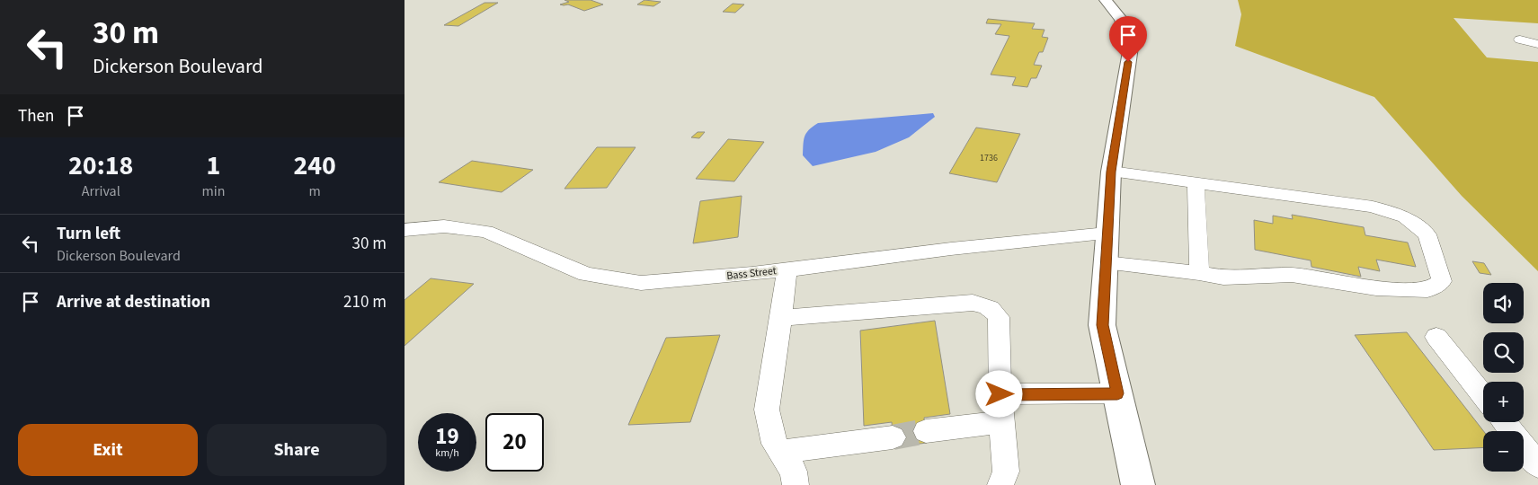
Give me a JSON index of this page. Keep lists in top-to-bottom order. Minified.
{"streets":{"street":["Bass Street"]},"house_numbers":["1736"],"page":{"turn":["30 m","Dickerson Boulevard"],"then":"Then","eta":["20:18","Arrival","1","min","240","m"],"list":[{"name":"Turn left","note":"Dickerson Boulevard","value":"30 m"},{"name":"Arrive at destination","value":"210 m"}],"map_buttons":["+","−"],"speed":"19 km/h","limit":"20","buttons":["Exit","Share"]}}
